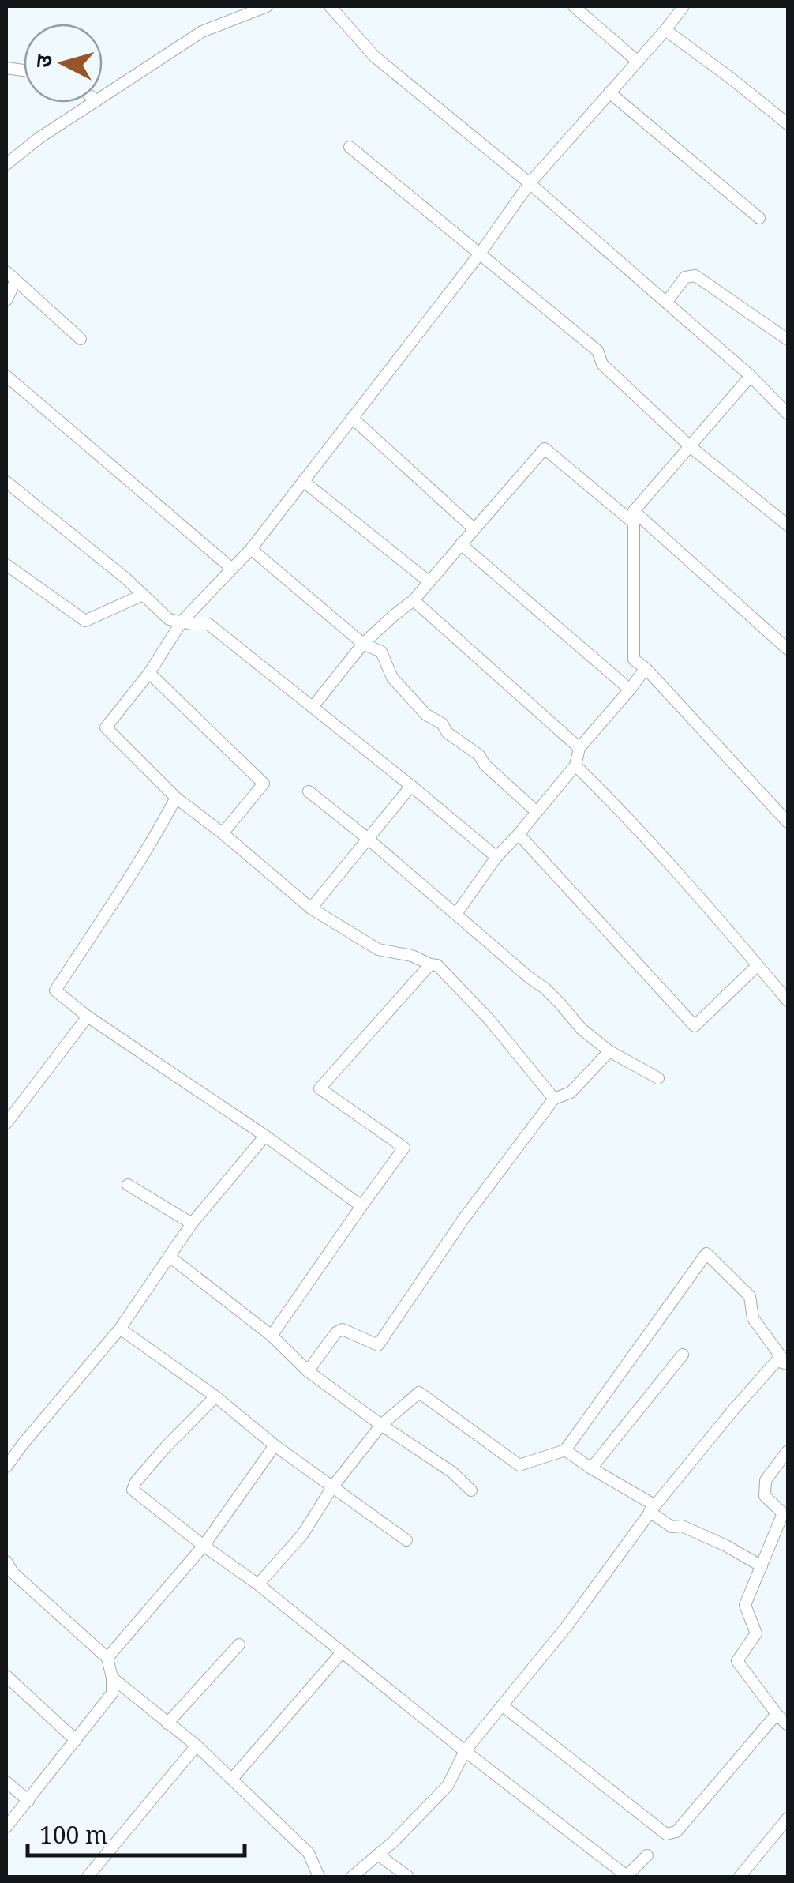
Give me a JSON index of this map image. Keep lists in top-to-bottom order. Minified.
{"scale_bar":"100 m","north":"left"}
